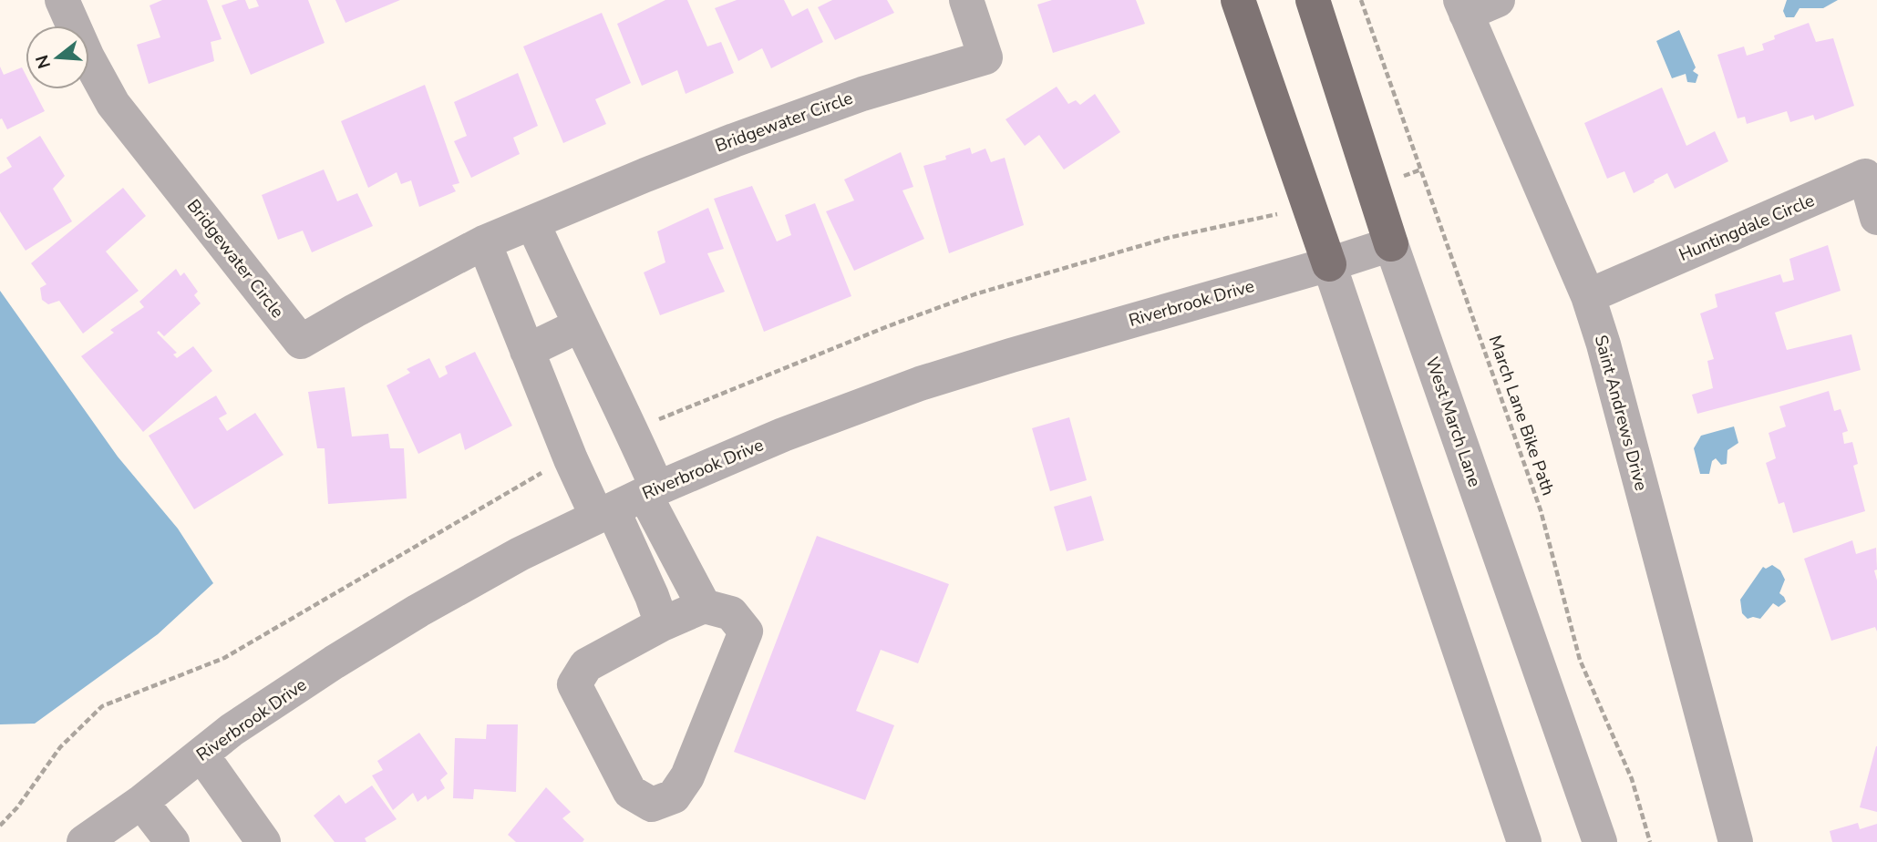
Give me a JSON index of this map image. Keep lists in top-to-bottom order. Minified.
{"streets":{"main road":["West March Lane"],"street":["Bridgewater Circle","Huntingdale Circle","Riverbrook Drive","Saint Andrews Drive"],"path":["March Lane Bike Path"]},"crossings":[["Huntingdale Circle","Saint Andrews Drive"],["Riverbrook Drive","West March Lane"]],"north":"left"}
